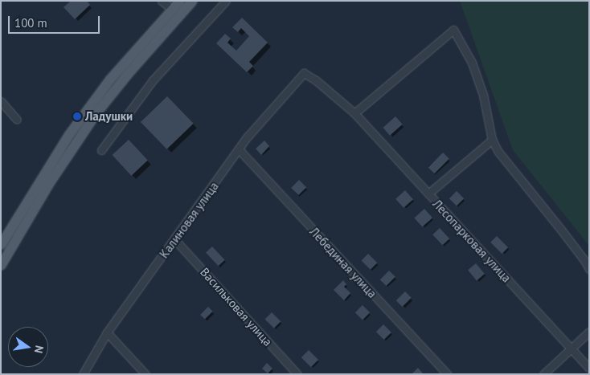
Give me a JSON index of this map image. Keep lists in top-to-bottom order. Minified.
{"streets":{"street":["Калиновая улица","Лесопарковая улица","Лебединая улица","Васильковая улица"]},"crossings":[["Калиновая улица","Лесопарковая улица"],["Калиновая улица","Лебединая улица"],["Калиновая улица","Васильковая улица"]],"places":["Ладушки"],"scale_bar":"100 m","north":"right"}
